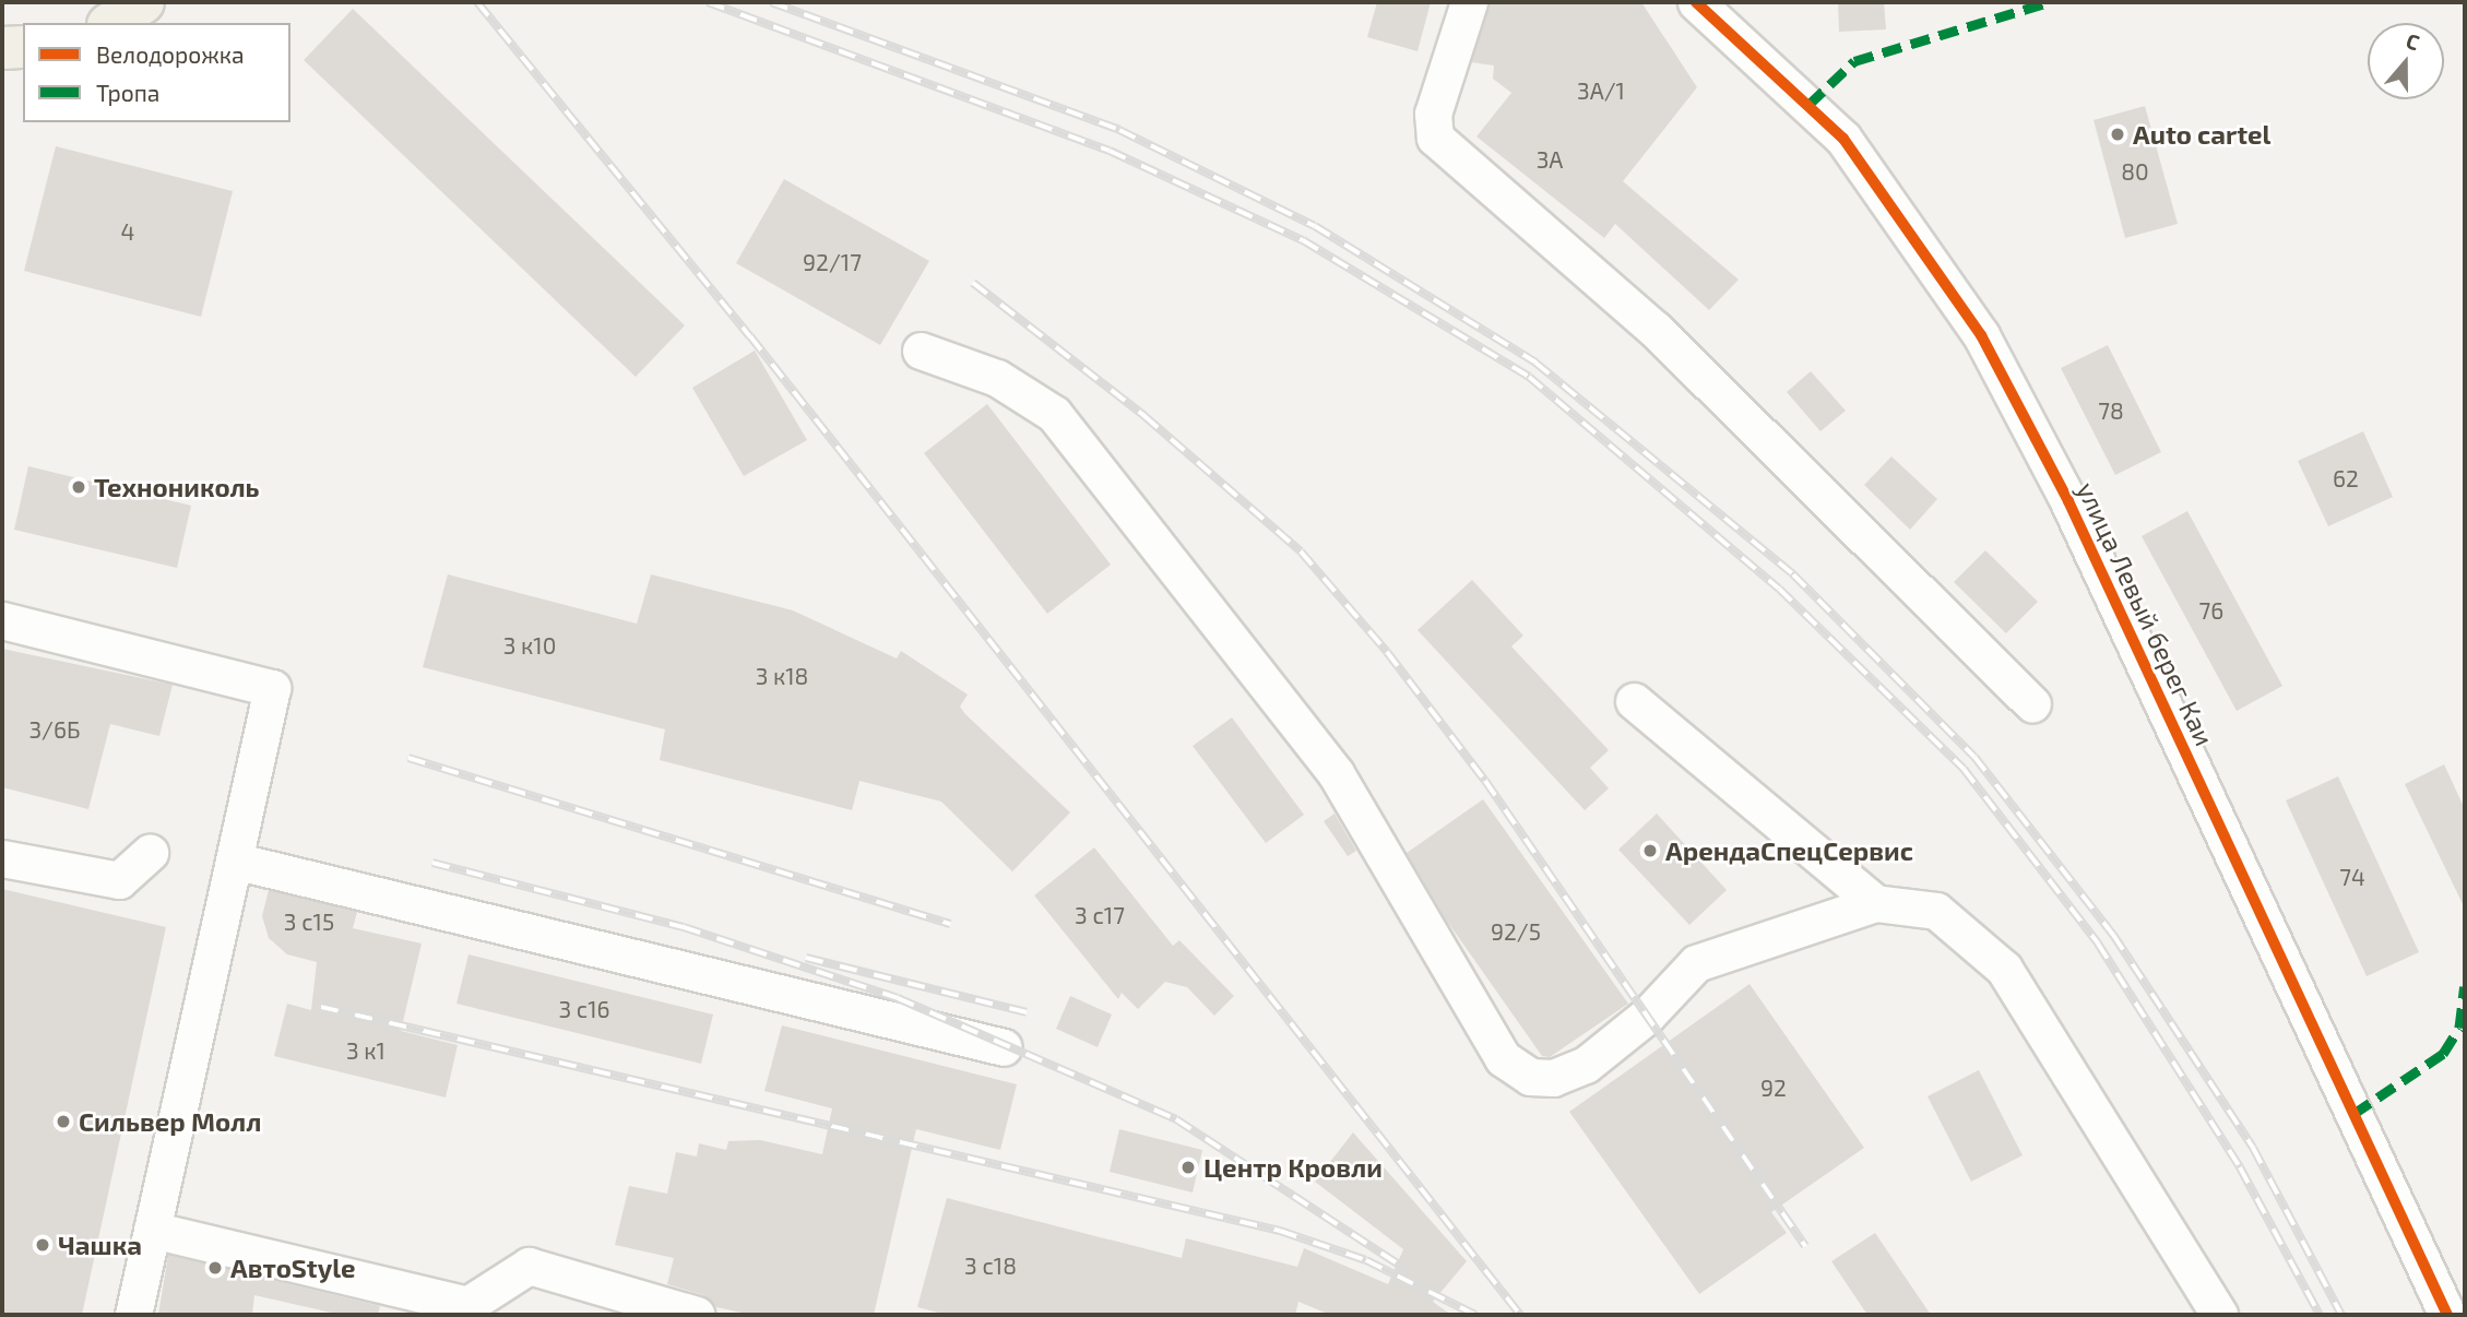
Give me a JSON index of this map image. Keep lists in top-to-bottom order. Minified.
{"streets":{"street":["улица Левый берег Каи"]},"places":["Auto cartel","Технониколь","АрендаСпецСервис","Сильвер Молл","Центр Кровли","Чашка","АвтоStyle"],"house_numbers":["3А/1","3А","80","4","92/17","78","62","76","3 к10","3 к18","3/6Б","74","3 с17","3 с15","92/5","3 с16","3 к1","92","3 с18"],"legend":["Велодорожка","Тропа"],"north":"top"}
